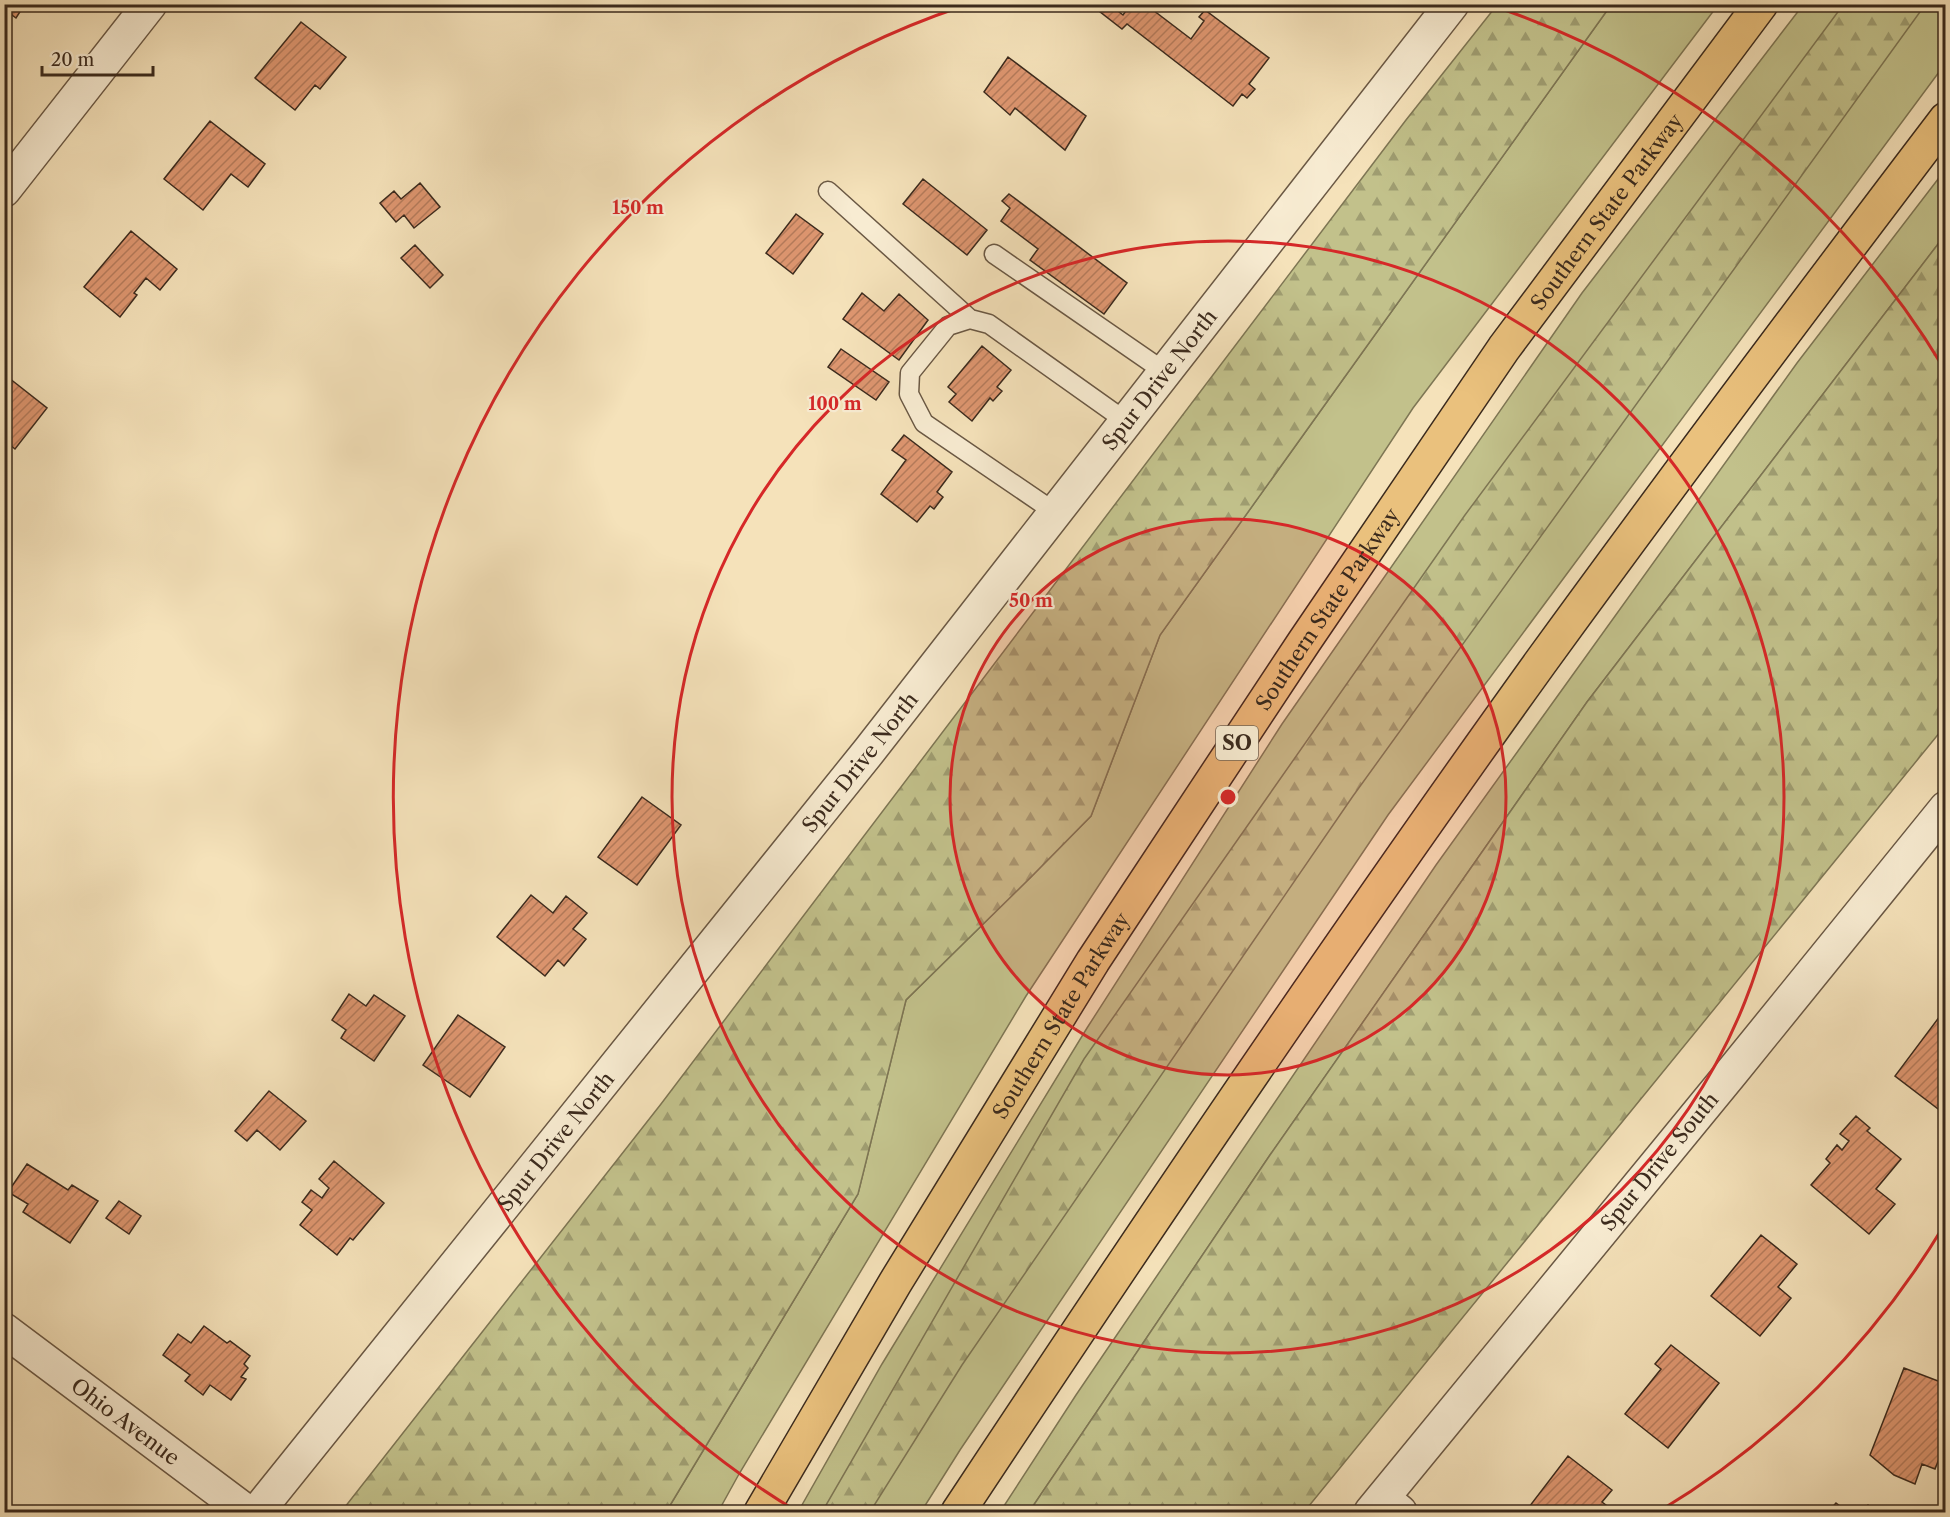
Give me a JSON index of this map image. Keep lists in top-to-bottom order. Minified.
{"streets":{"highway":["Southern State Parkway","SO"],"street":["Spur Drive North","Spur Drive South","Ohio Avenue"]},"scale_bar":"20 m","rings":["150 m","100 m","50 m"]}
